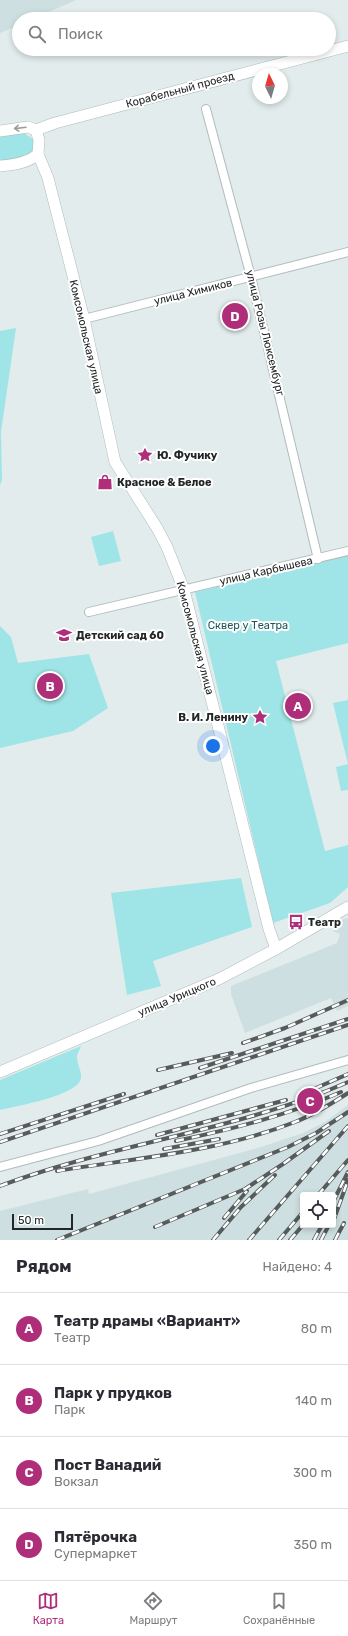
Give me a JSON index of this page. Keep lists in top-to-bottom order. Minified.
{"streets":{"street":["Корабельный проезд","улица Химиков","улица Розы Люксембург","Комсомольская улица","улица Карбышева","улица Урицкого"]},"crossings":[["Корабельный проезд","Комсомольская улица"],["улица Химиков","улица Розы Люксембург"],["улица Химиков","Комсомольская улица"],["улица Розы Люксембург","улица Карбышева"],["Комсомольская улица","улица Карбышева"],["Комсомольская улица","улица Урицкого"]],"parks":["Сквер у Театра"],"places":{"place":["Ю. Фучику","В. И. Ленину"],"shop":["Красное & Белое"],"school or university":["Детский сад 60"],"bus stop":["Театр"]},"scale_bar":"50 m","north":"top","page":{"search":"Поиск","pins":["D","B","A","C"],"scale":"50 m","heading":["Рядом","Найдено: 4"],"list":[{"mark":"A","name":"Театр драмы «Вариант»","note":"Театр","value":"80 m"},{"mark":"B","name":"Парк у прудков","note":"Парк","value":"140 m"},{"mark":"C","name":"Пост Ванадий","note":"Вокзал","value":"300 m"},{"mark":"D","name":"Пятёрочка","note":"Супермаркет","value":"350 m"}],"nav":["Карта","Маршрут","Сохранённые"]}}
